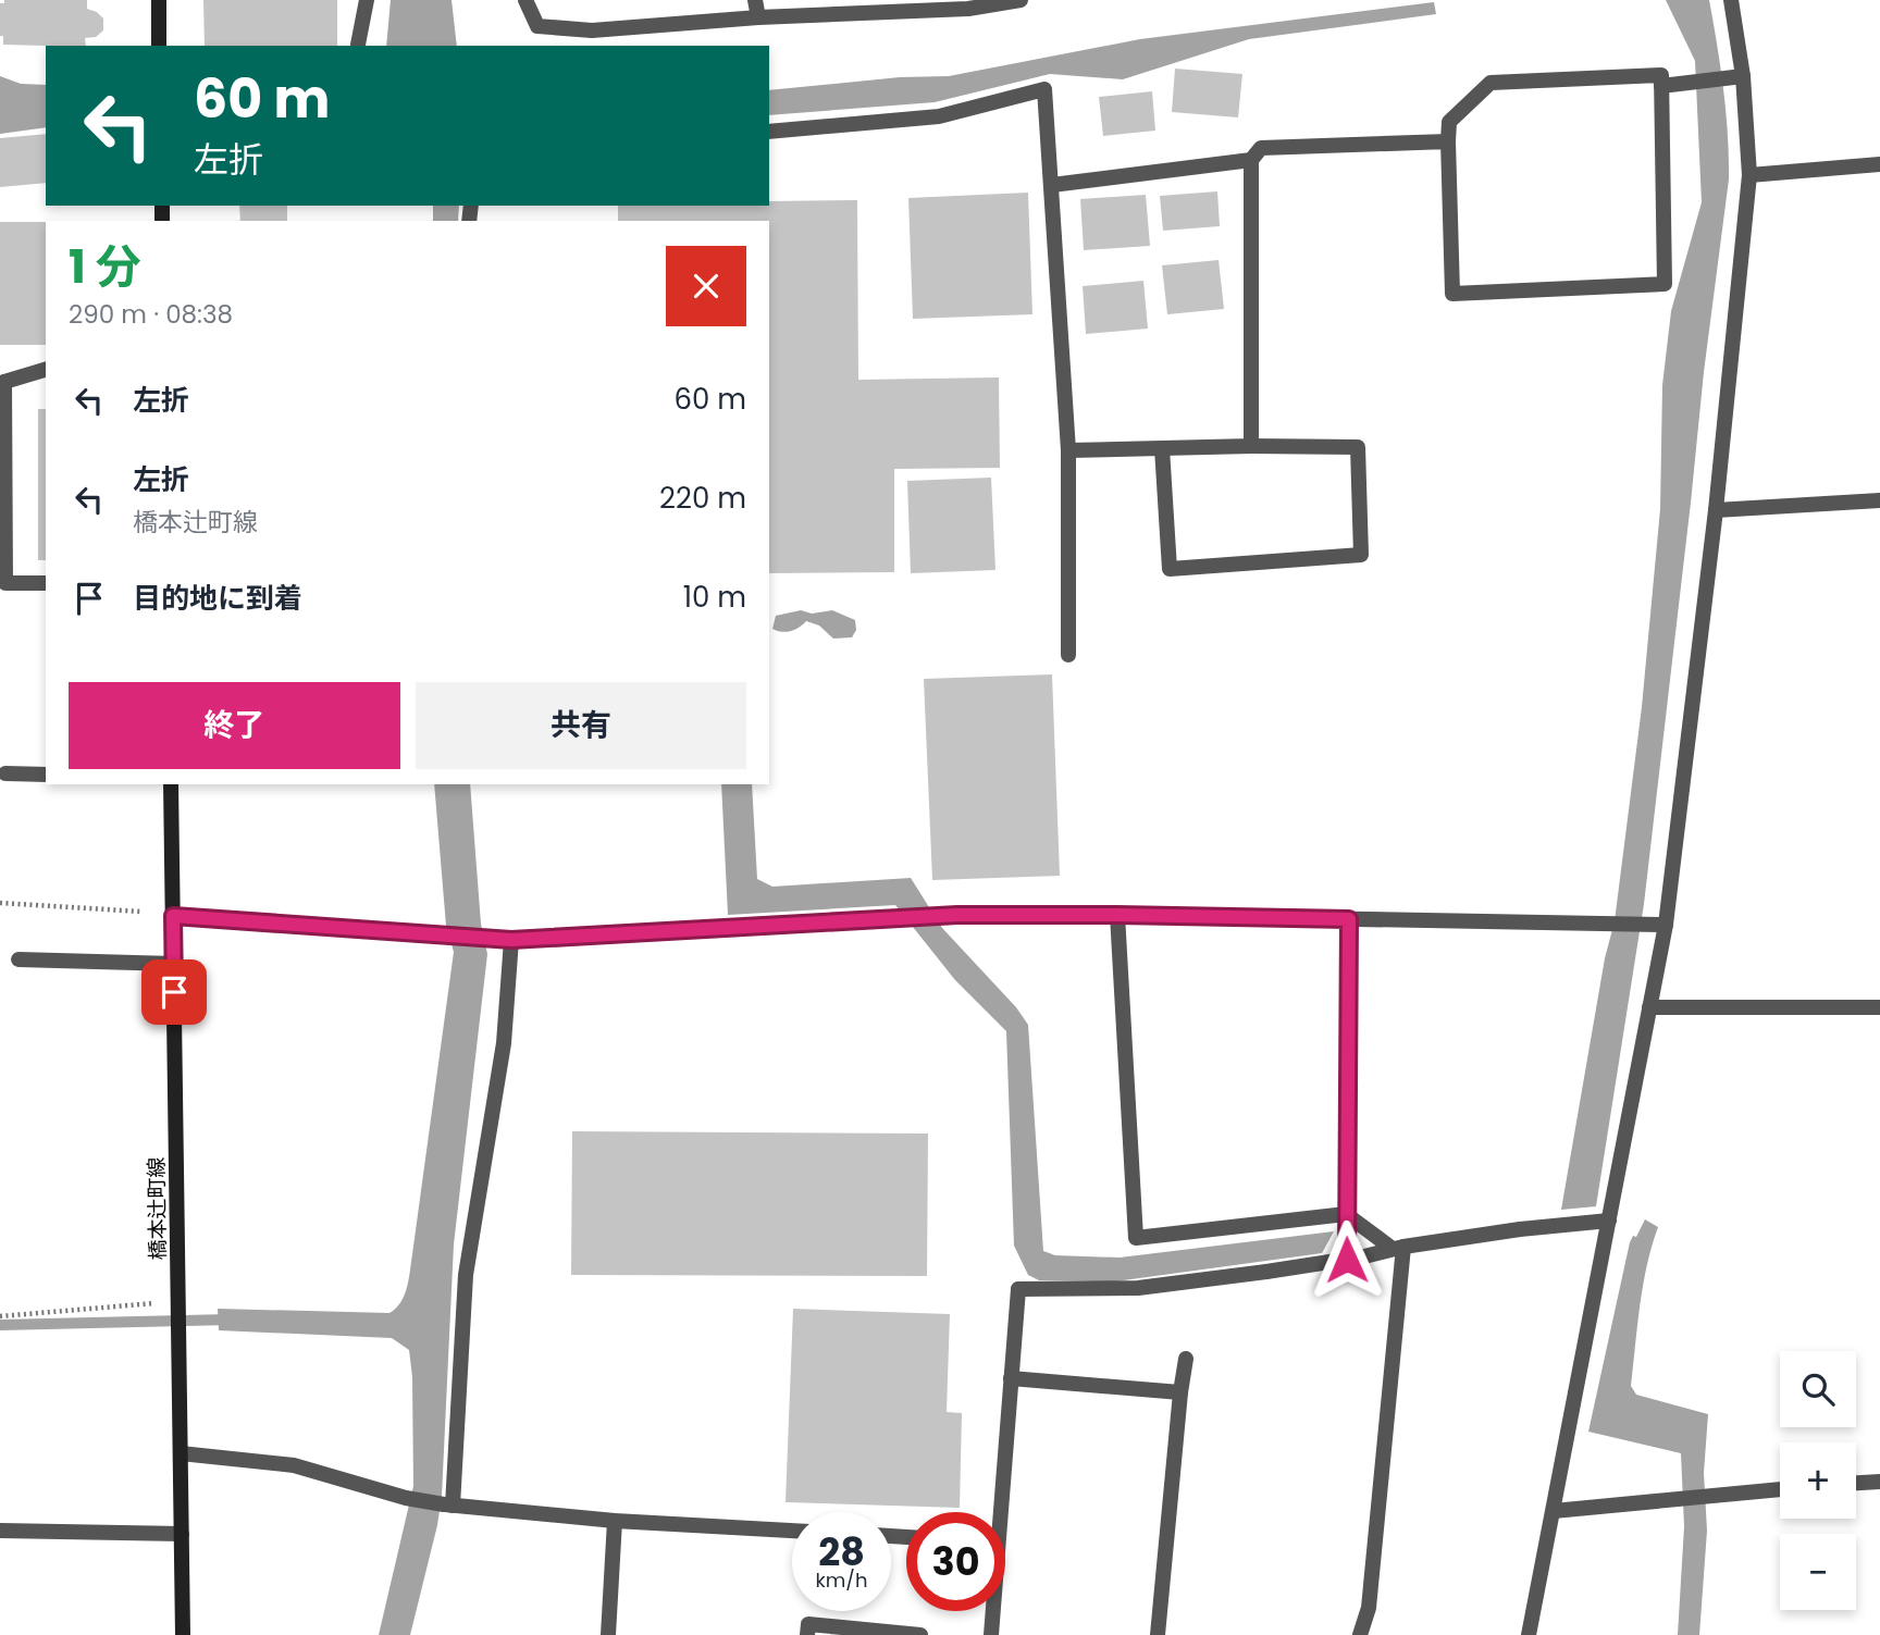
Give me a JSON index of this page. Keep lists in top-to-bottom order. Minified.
{"streets":{"main road":["橋本辻町線"]},"page":{"turn":["60 m","左折"],"heading":["1 分","290 m · 08:38"],"list":[{"name":"左折","value":"60 m"},{"name":"左折","note":"橋本辻町線","value":"220 m"},{"name":"目的地に到着","value":"10 m"}],"buttons":["終了","共有"],"map_buttons":["+","−"],"speed":"28 km/h","limit":"30"}}
